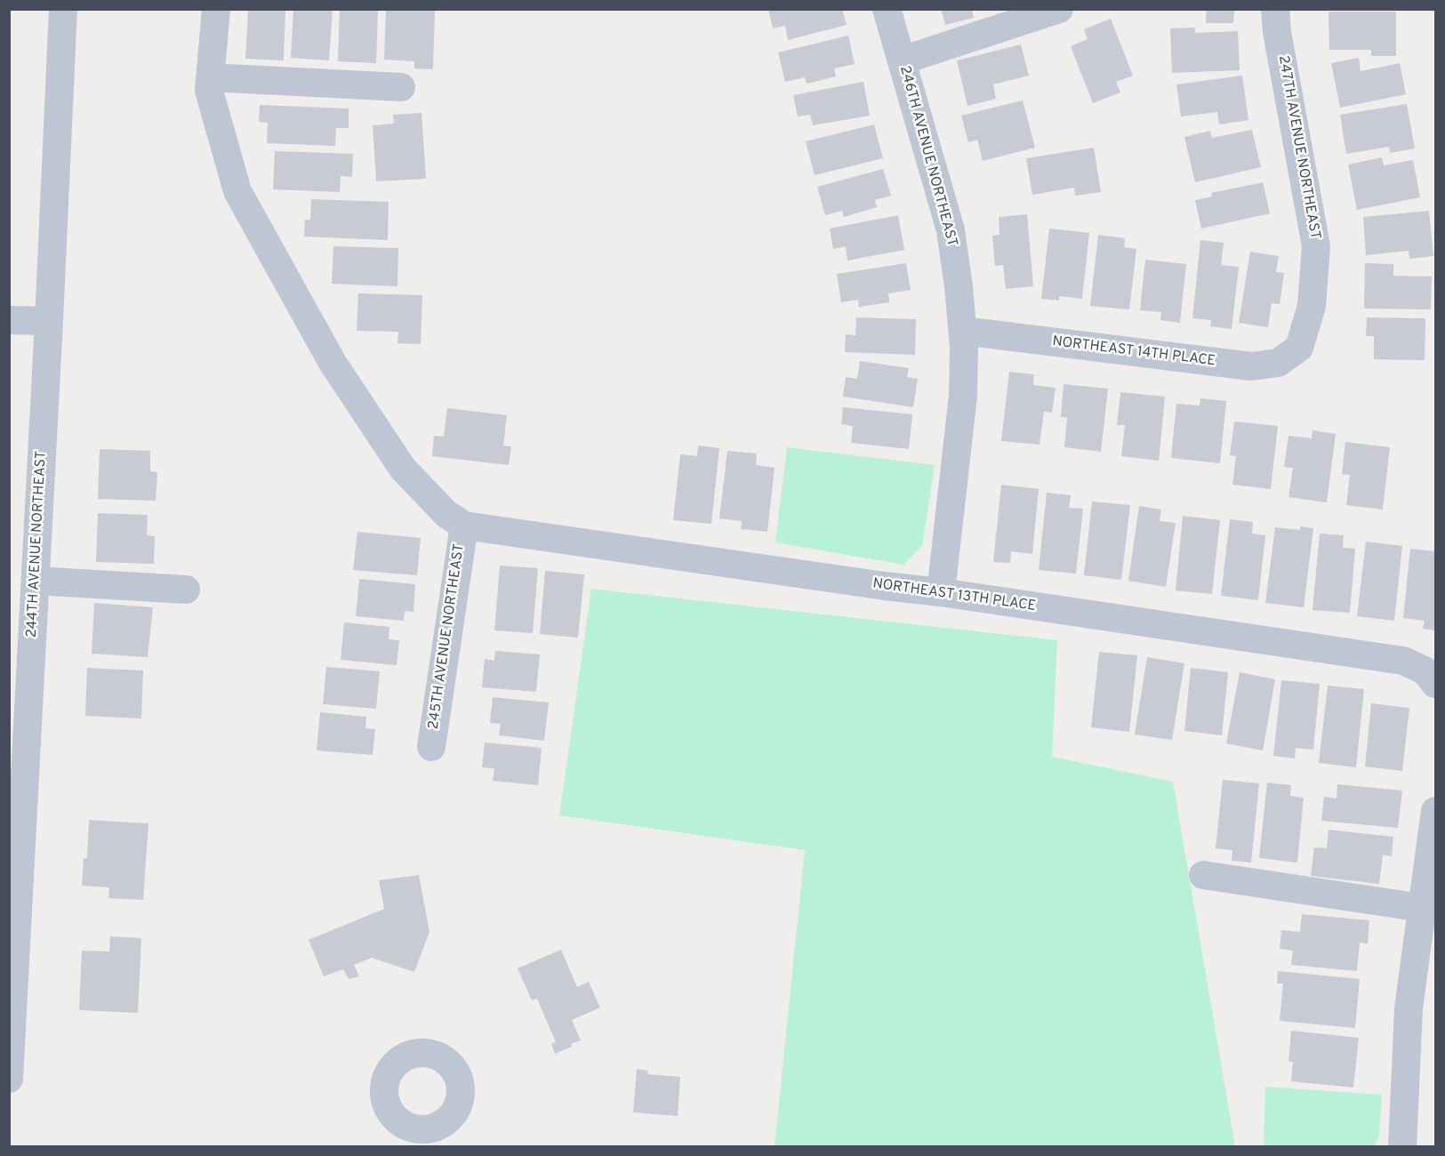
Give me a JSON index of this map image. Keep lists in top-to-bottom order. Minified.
{"streets":{"street":["247TH AVENUE NORTHEAST","246TH AVENUE NORTHEAST","NORTHEAST 14TH PLACE","244TH AVENUE NORTHEAST","NORTHEAST 13TH PLACE","245TH AVENUE NORTHEAST"]},"crossings":[["247TH AVENUE NORTHEAST","NORTHEAST 14TH PLACE"],["246TH AVENUE NORTHEAST","NORTHEAST 14TH PLACE"],["246TH AVENUE NORTHEAST","NORTHEAST 13TH PLACE"],["NORTHEAST 13TH PLACE","245TH AVENUE NORTHEAST"]]}
